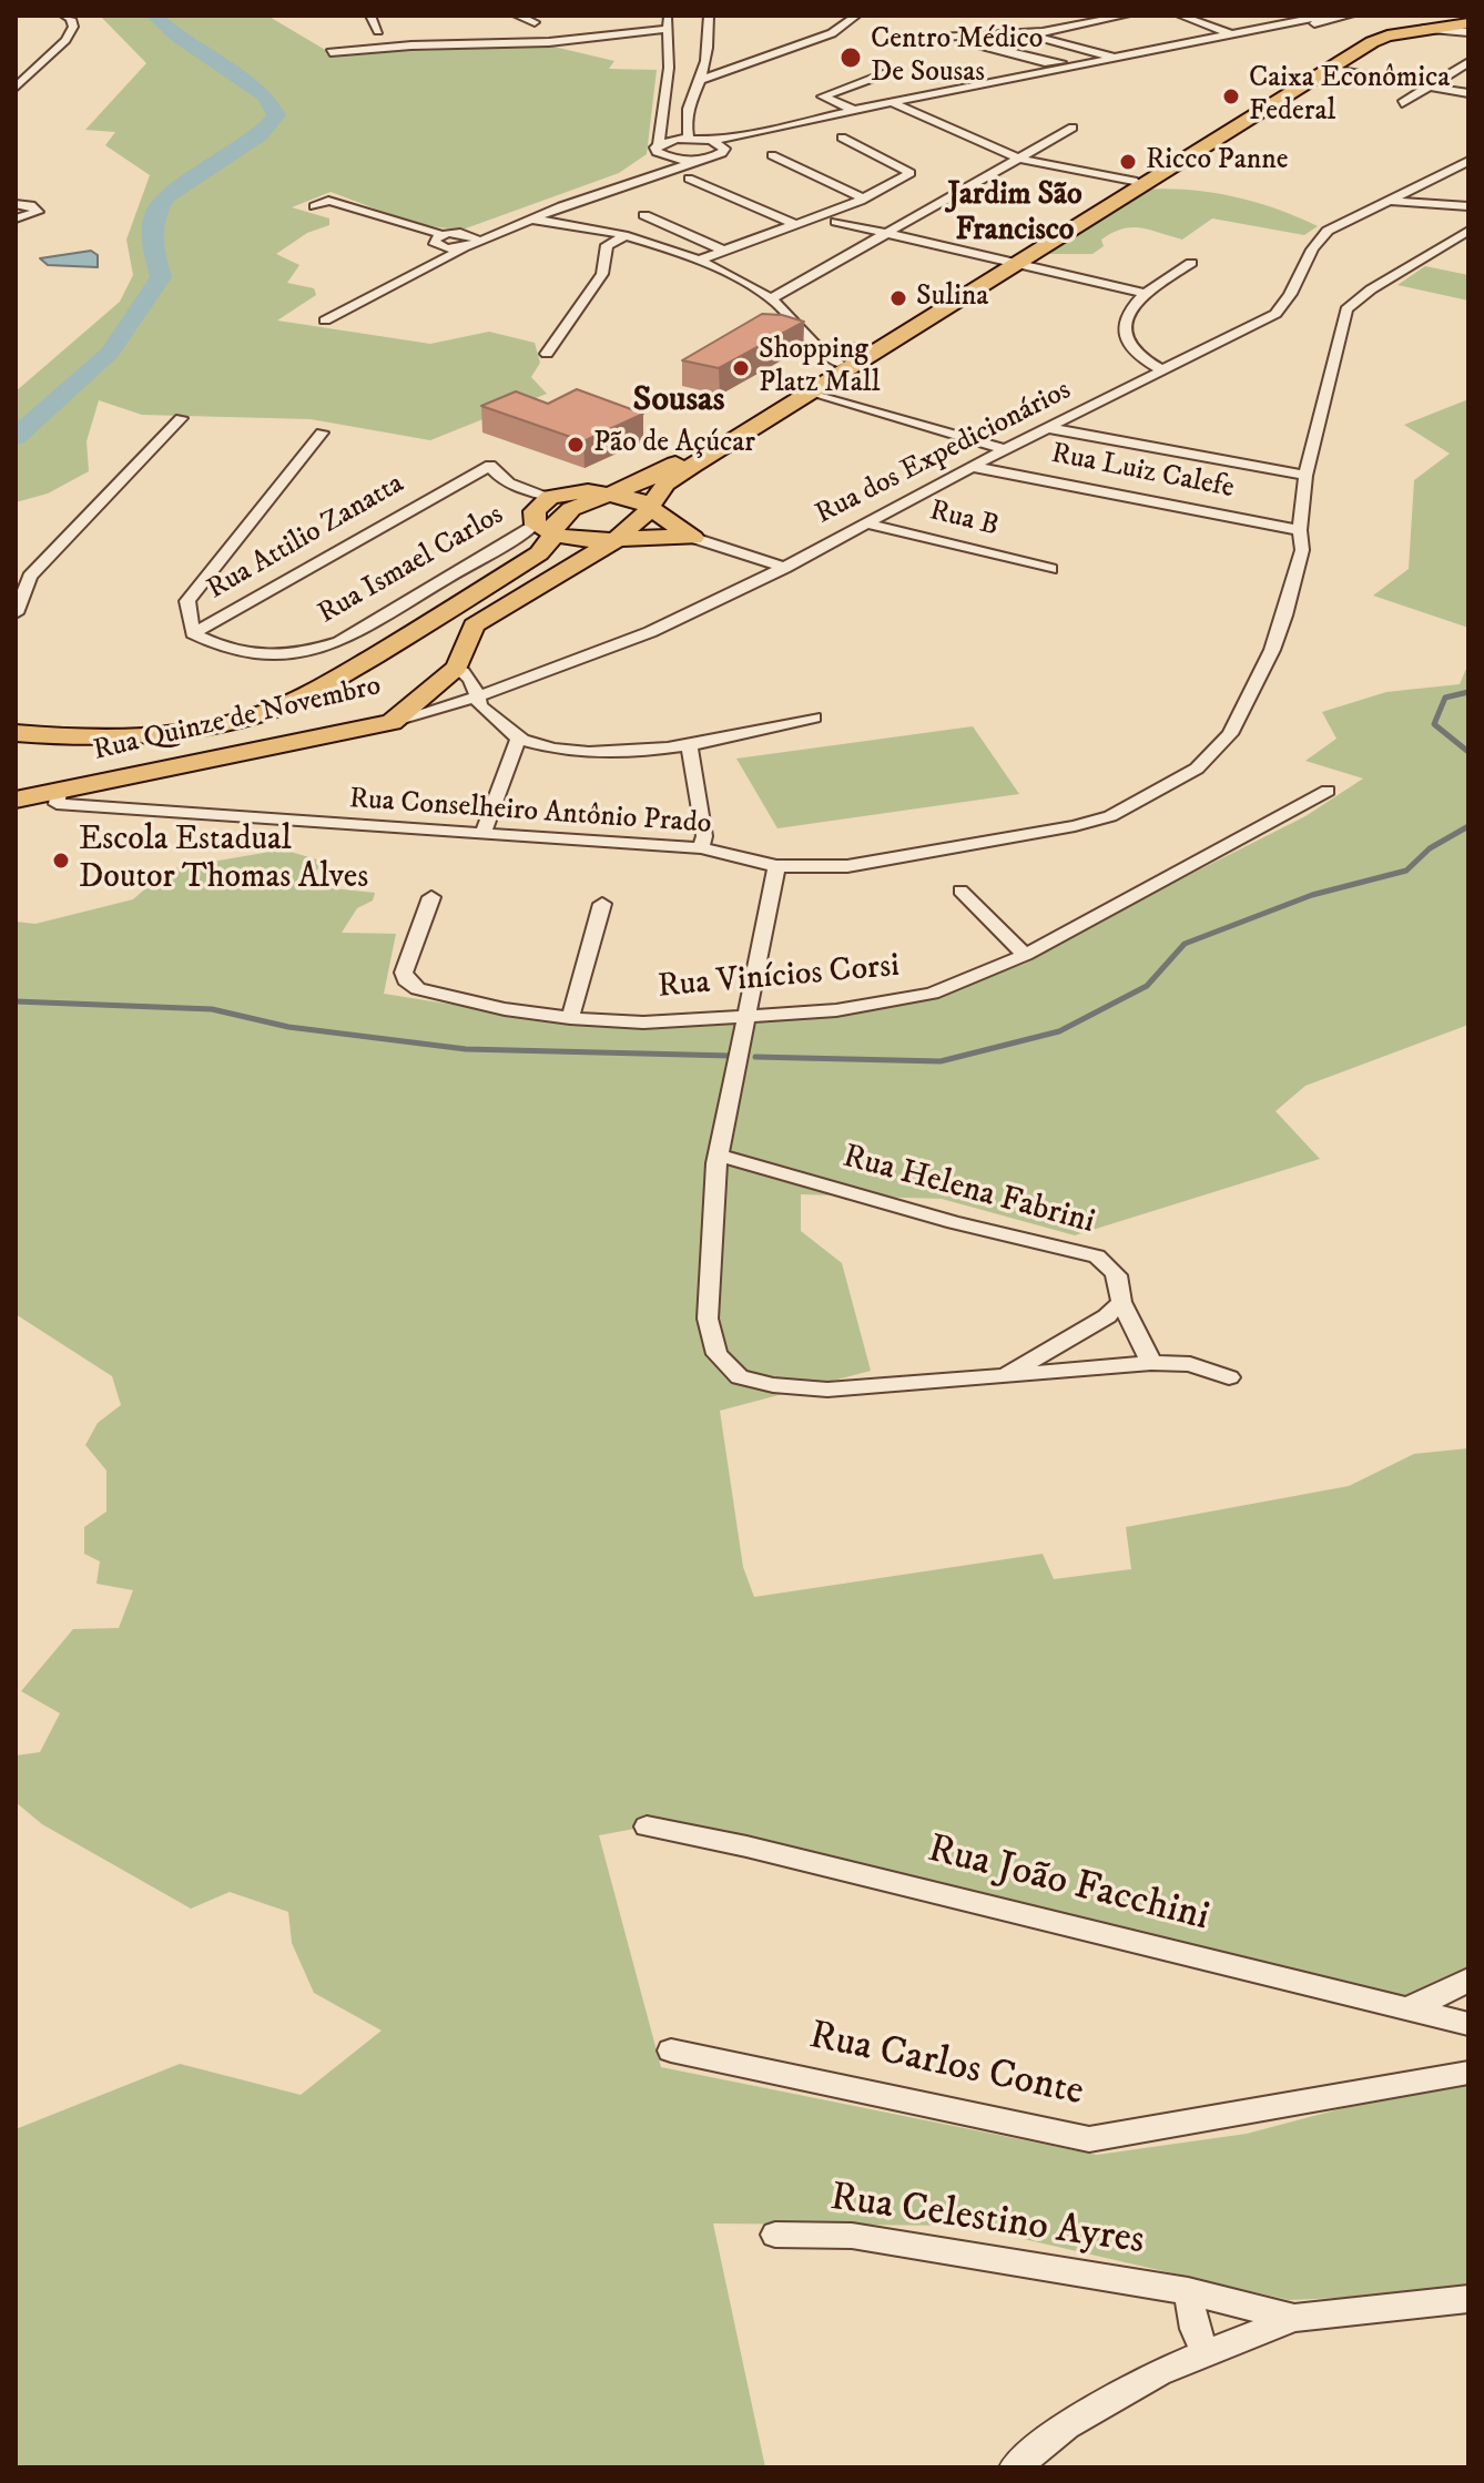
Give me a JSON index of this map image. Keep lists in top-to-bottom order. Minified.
{"streets":{"main road":["Rua Quinze de Novembro"],"street":["Rua dos Expedicionários","Rua Luiz Calefe","Rua B","Rua Attilio Zanatta","Rua Ismael Carlos","Rua Conselheiro Antônio Prado","Rua Vinícios Corsi","Rua Helena Fabrini","Rua João Facchini","Rua Carlos Conte","Rua Celestino Ayres"]},"crossings":[["Rua dos Expedicionários","Rua Luiz Calefe"],["Rua dos Expedicionários","Rua B"],["Rua dos Expedicionários","Rua Quinze de Novembro"],["Rua Luiz Calefe","Rua Conselheiro Antônio Prado"],["Rua Attilio Zanatta","Rua Ismael Carlos"],["Rua Quinze de Novembro","Rua Conselheiro Antônio Prado"]],"districts":["Jardim São Francisco","Sousas"],"places":["Centro Médico De Sousas","Caixa Econômica Federal","Ricco Panne","Sulina","Shopping Platz Mall","Pão de Açúcar","Escola Estadual Doutor Thomas Alves"]}
